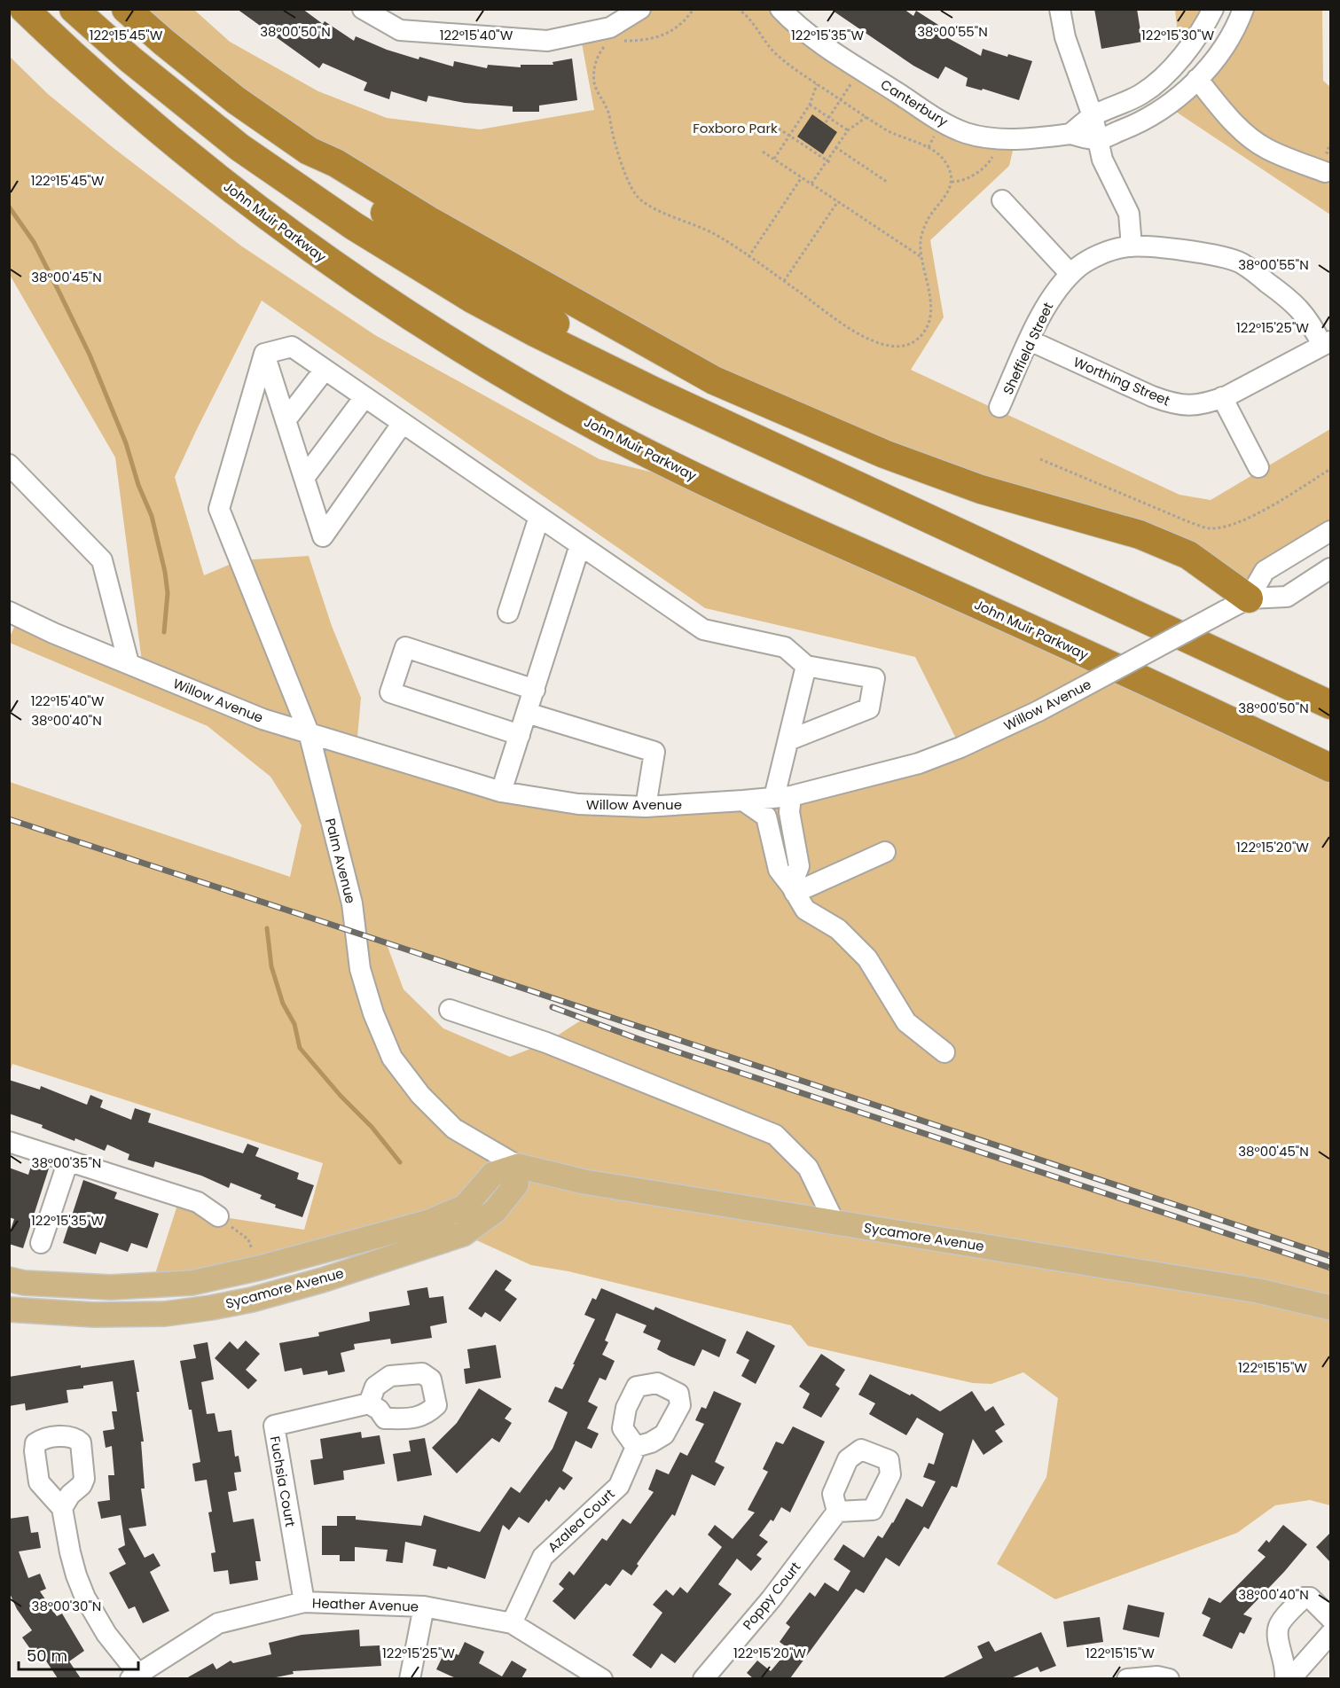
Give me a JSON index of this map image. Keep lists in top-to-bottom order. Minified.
{"streets":{"highway":["John Muir Parkway"],"main road":["Sycamore Avenue"],"street":["Canterbury","Sheffield Street","Worthing Street","Willow Avenue","Palm Avenue","Fuchsia Court","Azalea Court","Poppy Court","Heather Avenue"]},"crossings":[["Sheffield Street","Worthing Street"],["Willow Avenue","Palm Avenue"],["Palm Avenue","Sycamore Avenue"],["Fuchsia Court","Heather Avenue"],["Azalea Court","Heather Avenue"]],"parks":["Foxboro Park"],"scale_bar":"50 m","coordinates":["38°00'50\"N","38°00'55\"N","122°15'40\"W","122°15'35\"W","122°15'30\"W","122°15'45\"W","38°00'45\"N","122°15'25\"W","38°00'40\"N","122°15'20\"W","38°00'35\"N","122°15'15\"W","38°00'30\"N"]}
